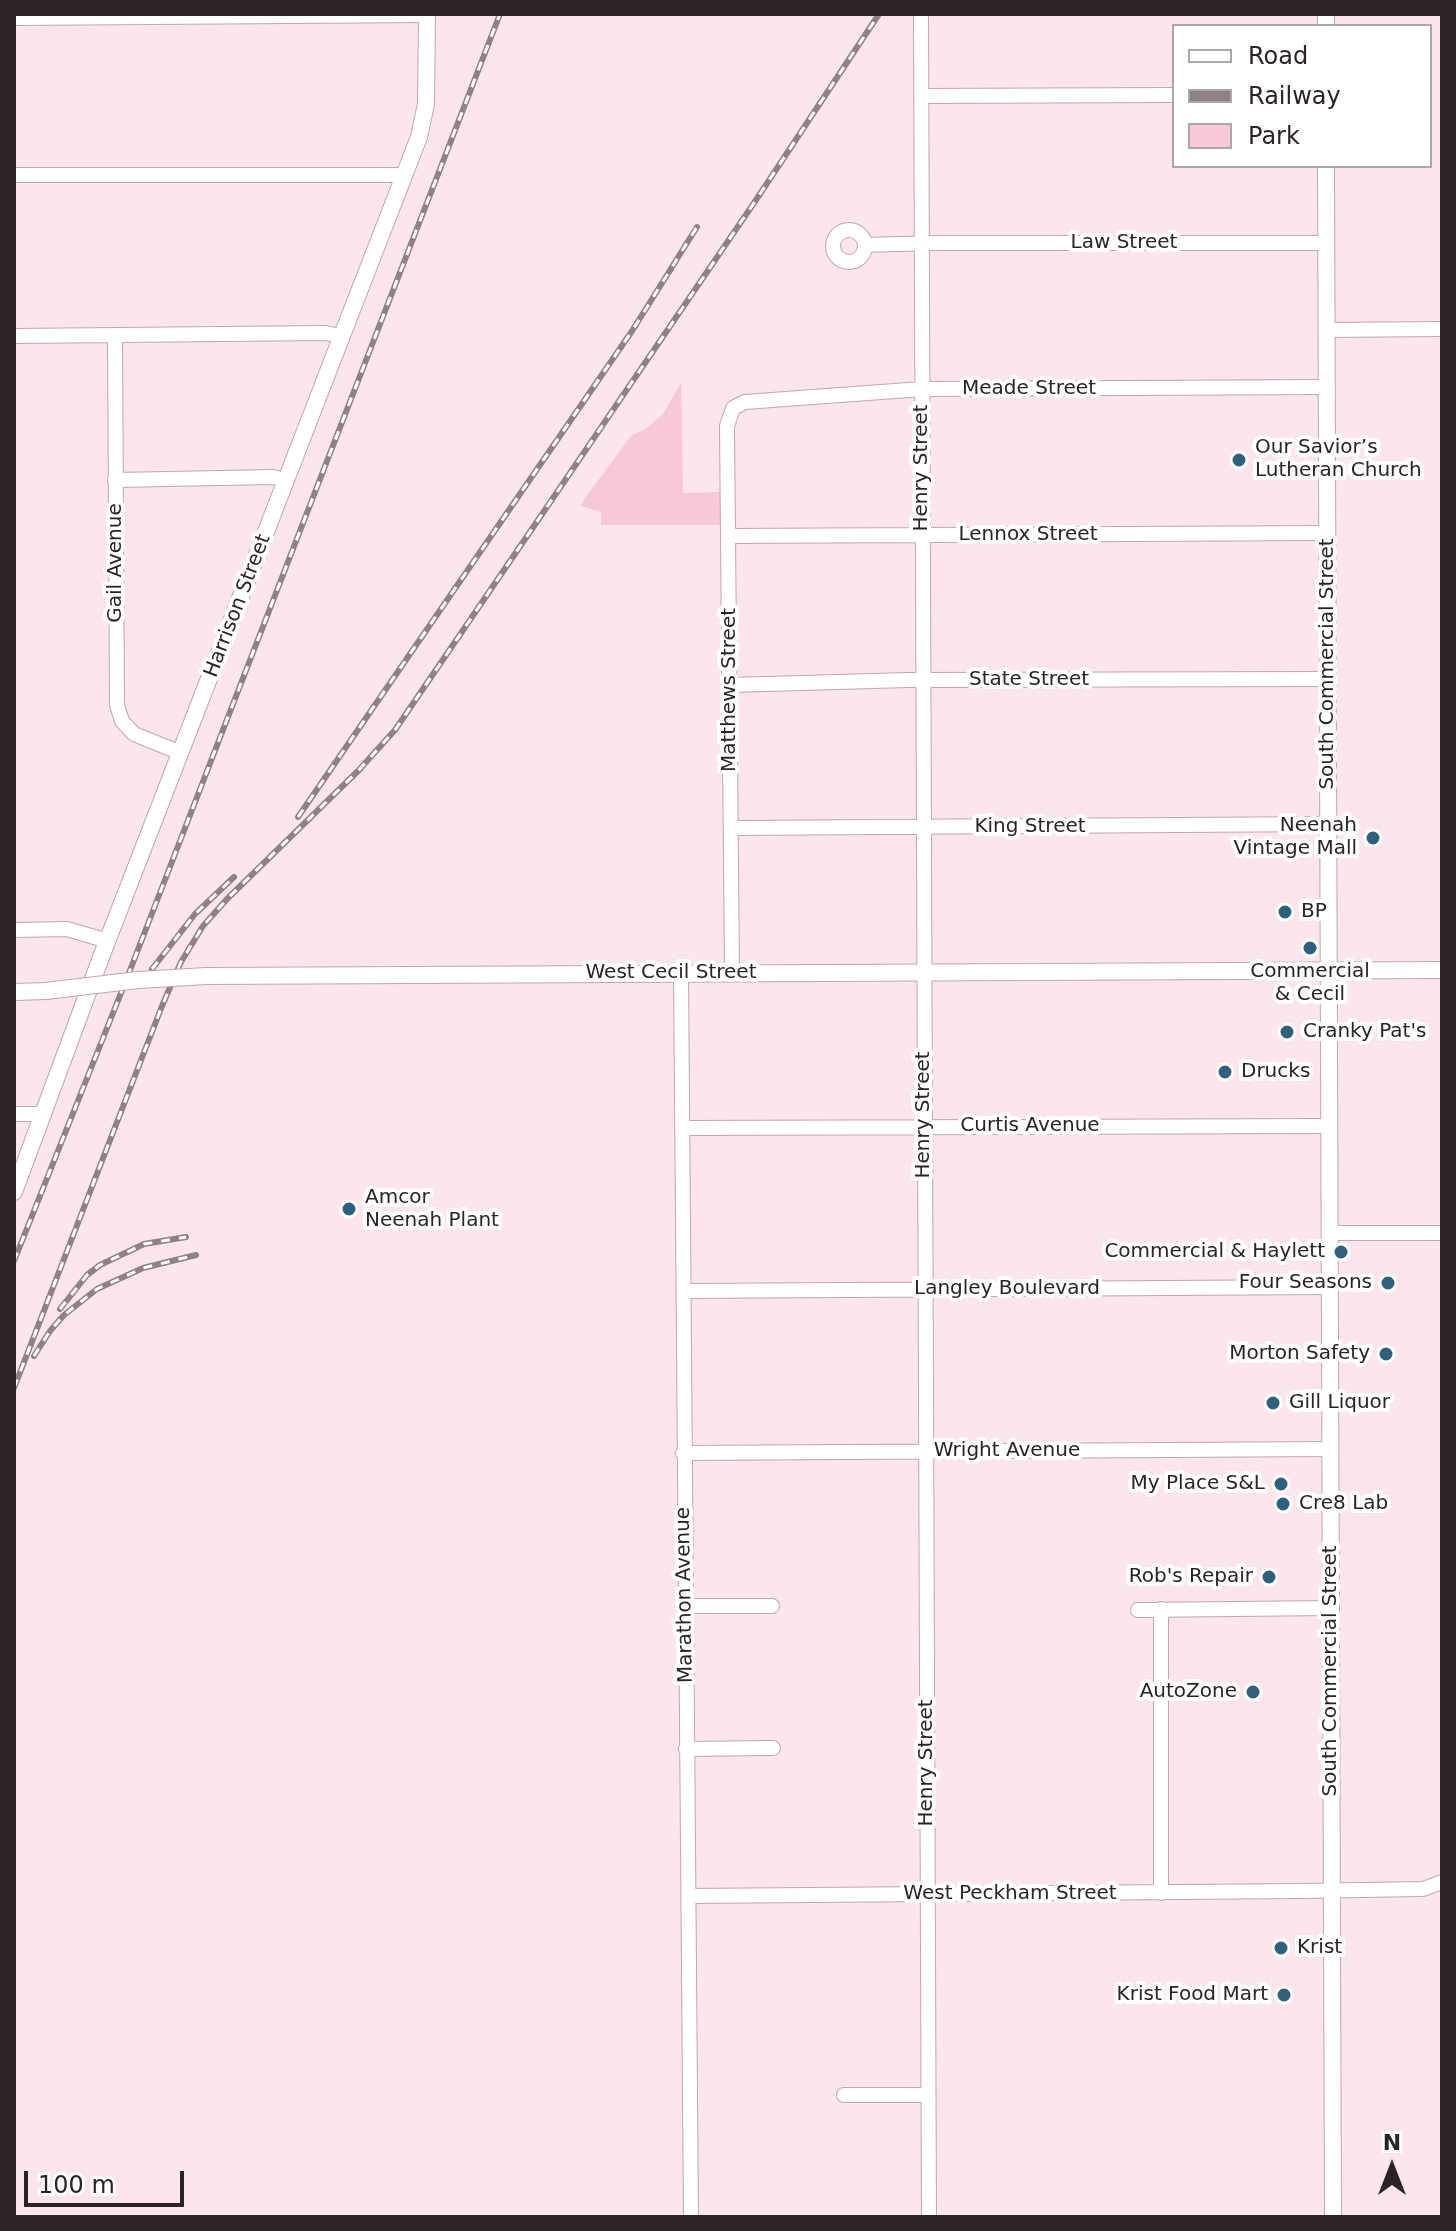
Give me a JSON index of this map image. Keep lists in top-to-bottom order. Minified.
{"streets":{"main road":["Harrison Street","South Commercial Street","West Cecil Street"],"street":["Law Street","Meade Street","Henry Street","Lennox Street","Gail Avenue","State Street","Matthews Street","King Street","Curtis Avenue","Langley Boulevard","Wright Avenue","Marathon Avenue","West Peckham Street"]},"crossings":[["Law Street","Henry Street"],["Law Street","South Commercial Street"],["Meade Street","Henry Street"],["Meade Street","South Commercial Street"],["Meade Street","Matthews Street"],["Henry Street","Lennox Street"],["Henry Street","State Street"],["Henry Street","King Street"],["Henry Street","West Cecil Street"],["Henry Street","Curtis Avenue"],["Henry Street","Langley Boulevard"],["Henry Street","Wright Avenue"],["Henry Street","West Peckham Street"],["Lennox Street","South Commercial Street"],["Lennox Street","Matthews Street"],["Gail Avenue","Harrison Street"],["South Commercial Street","State Street"],["South Commercial Street","King Street"],["South Commercial Street","West Cecil Street"],["South Commercial Street","Curtis Avenue"],["South Commercial Street","Langley Boulevard"],["South Commercial Street","Wright Avenue"],["South Commercial Street","West Peckham Street"],["State Street","Matthews Street"],["Matthews Street","King Street"],["Matthews Street","West Cecil Street"],["West Cecil Street","Marathon Avenue"],["Curtis Avenue","Marathon Avenue"],["Langley Boulevard","Marathon Avenue"],["Wright Avenue","Marathon Avenue"],["Marathon Avenue","West Peckham Street"]],"places":["Our Savior’s Lutheran Church","Neenah Vintage Mall","BP","Commercial & Cecil","Cranky Pat's","Drucks","Amcor Neenah Plant","Commercial & Haylett","Four Seasons","Morton Safety","Gill Liquor","My Place S&L","Cre8 Lab","Rob's Repair","AutoZone","Krist","Krist Food Mart"],"legend":["Road","Railway","Park"],"scale_bar":"100 m","north":"top"}
